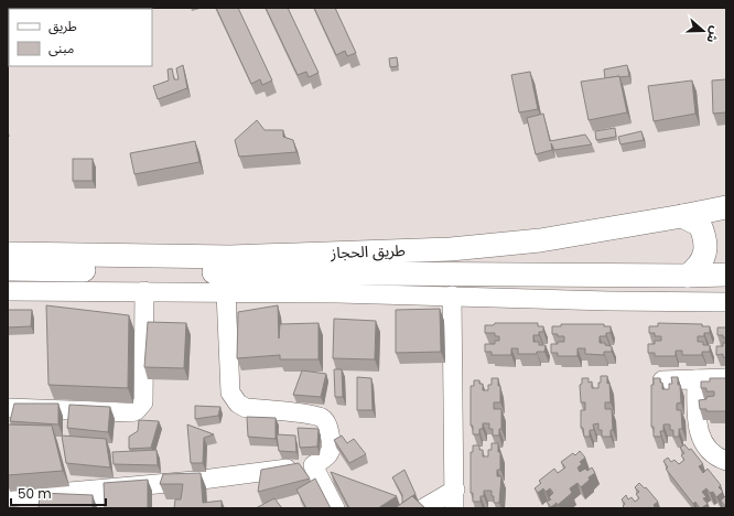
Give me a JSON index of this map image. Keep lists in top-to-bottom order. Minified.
{"streets":{"main road":["طريق الحجاز"]},"legend":["طريق","مبنى"],"scale_bar":"50 m","north":"right"}
